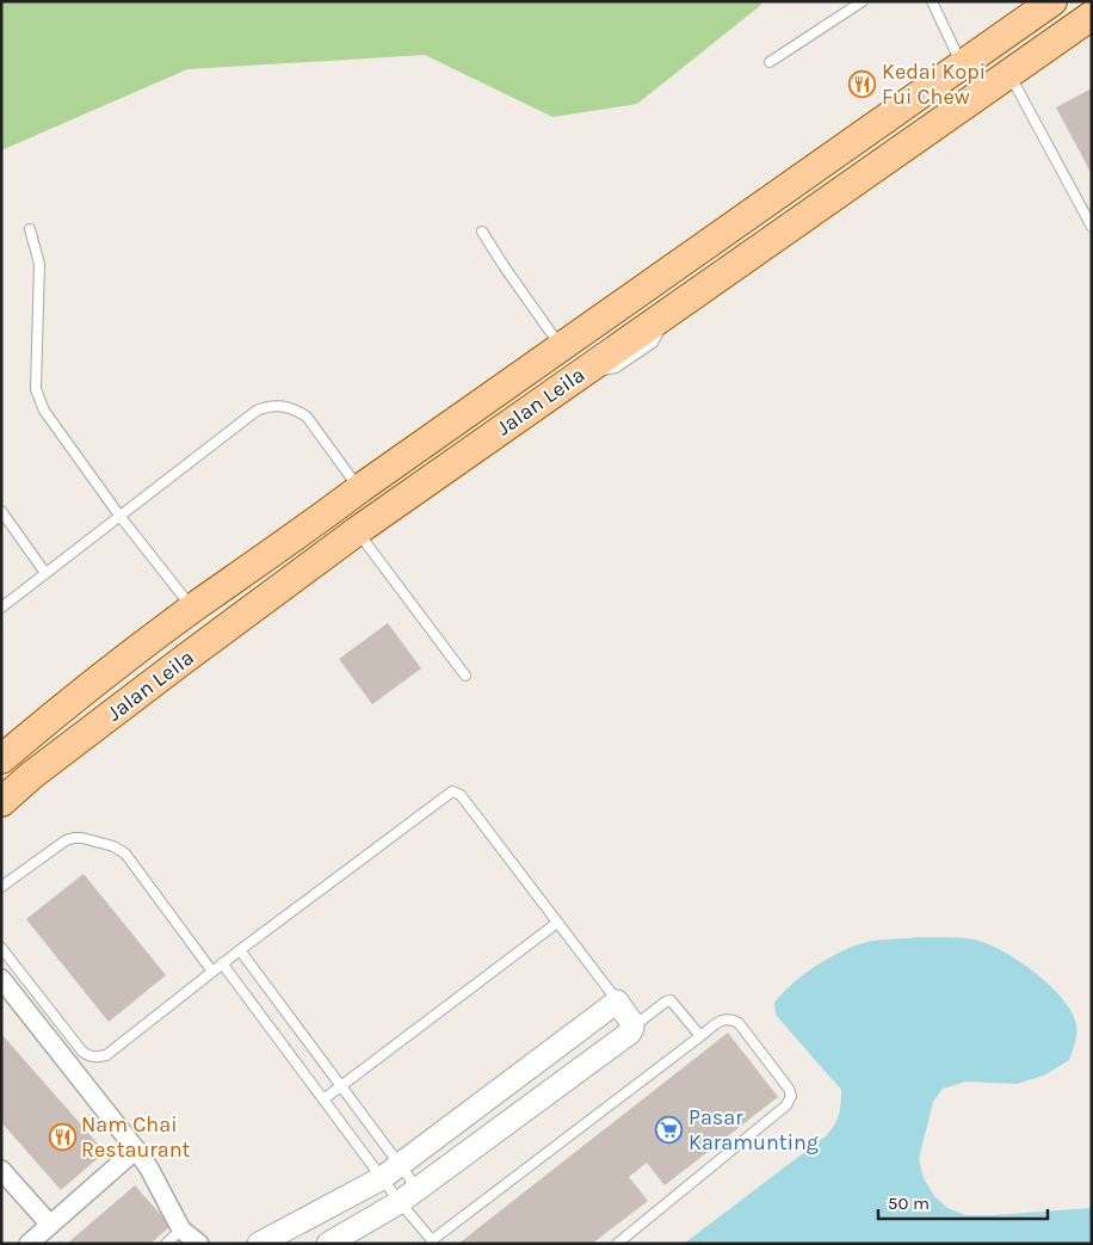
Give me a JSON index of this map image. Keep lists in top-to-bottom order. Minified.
{"streets":{"main road":["Jalan Leila"]},"places":{"restaurant":["Kedai Kopi Fui Chew","Nam Chai Restaurant"],"supermarket":["Pasar Karamunting"]},"scale_bar":"50 m"}
